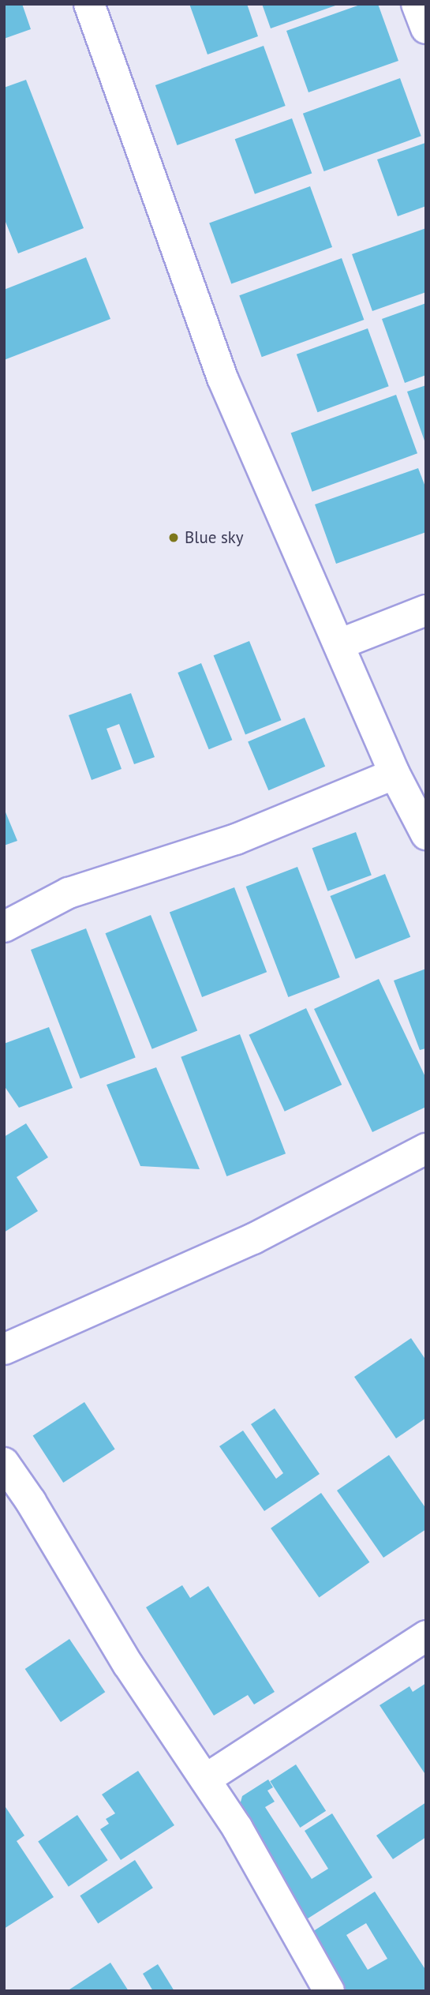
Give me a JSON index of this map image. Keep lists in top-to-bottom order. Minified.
{"places":["Blue sky"]}
